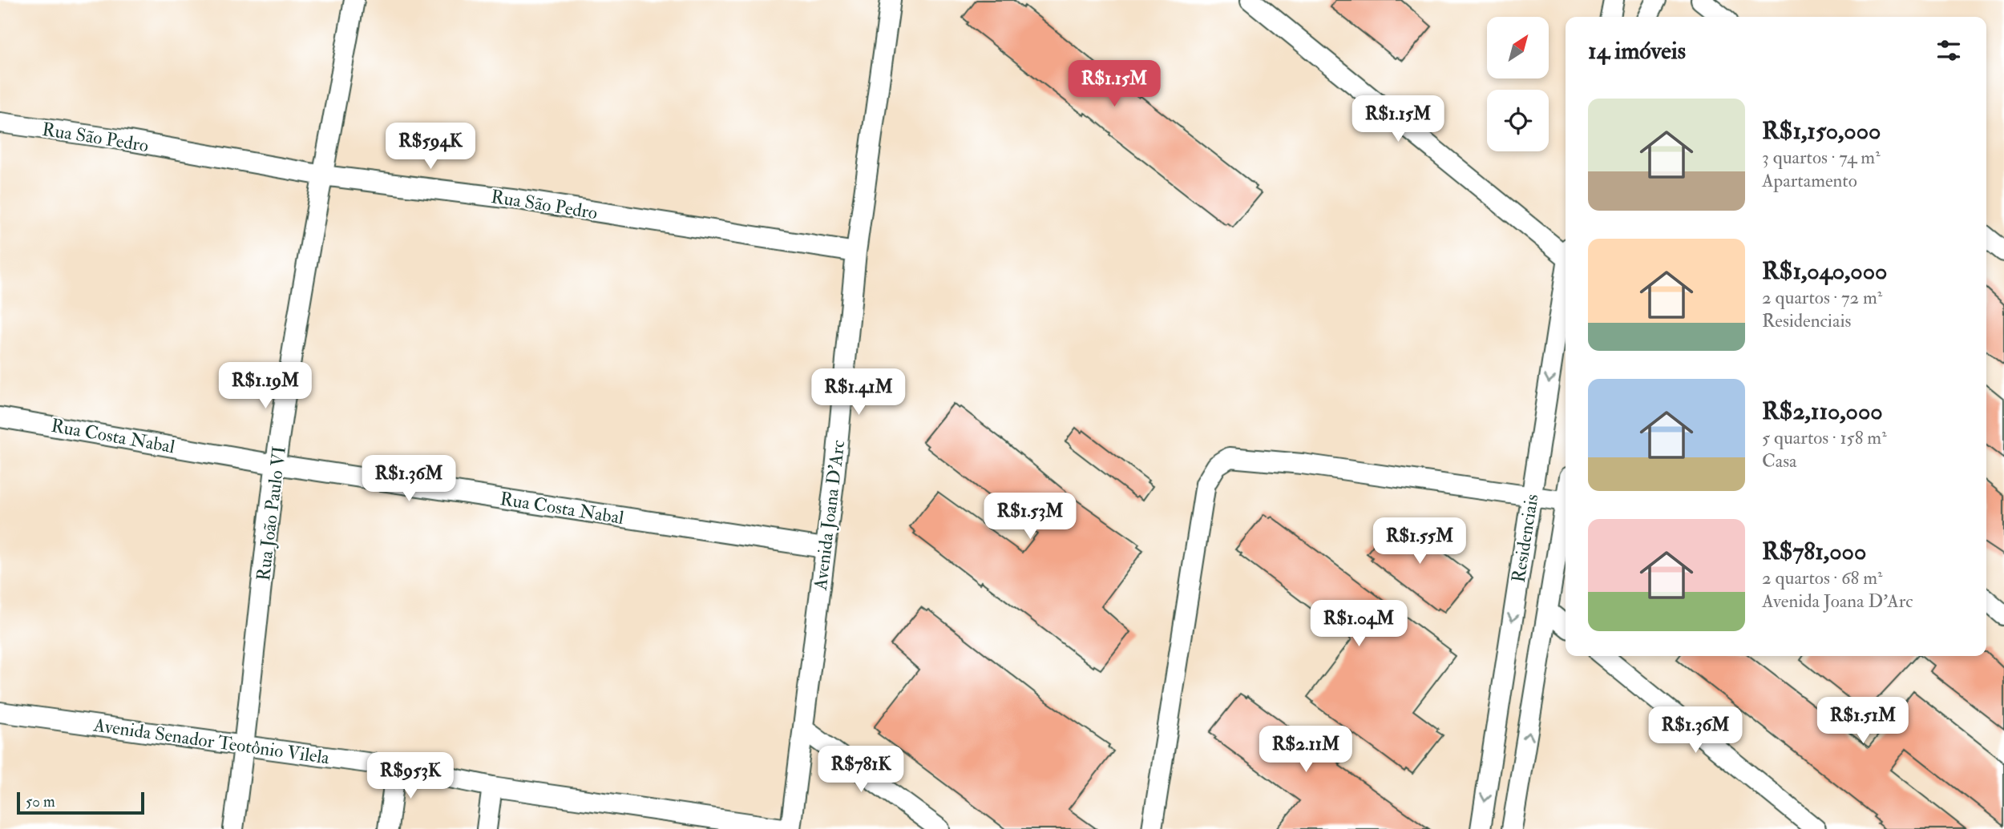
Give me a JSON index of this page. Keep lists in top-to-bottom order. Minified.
{"streets":{"street":["Rua São Pedro","Rua Costa Nabal","Rua João Paulo VI","Avenida Joana D'Arc","Residenciais","Avenida Senador Teotônio Vilela"]},"crossings":[["Rua São Pedro","Rua João Paulo VI"],["Rua São Pedro","Avenida Joana D'Arc"],["Rua Costa Nabal","Rua João Paulo VI"],["Rua Costa Nabal","Avenida Joana D'Arc"],["Rua João Paulo VI","Avenida Senador Teotônio Vilela"],["Avenida Joana D'Arc","Avenida Senador Teotônio Vilela"]],"scale_bar":"50 m","north":"top right","page":{"heading":"14 imóveis","price":["R$1.15M","R$1.15M","R$594K","R$1.19M","R$1.41M","R$1.36M","R$1.53M","R$1.55M","R$1.04M","R$1.51M","R$1.36M","R$2.11M","R$781K","R$953K"],"list":[{"name":"R$1,150,000","note":"3 quartos · 74 m² · Apartamento"},{"name":"R$1,040,000","note":"2 quartos · 72 m² · Residenciais"},{"name":"R$2,110,000","note":"5 quartos · 158 m² · Casa"},{"name":"R$781,000","note":"2 quartos · 68 m² · Avenida Joana D'Arc"}],"scale":"50 m"}}
